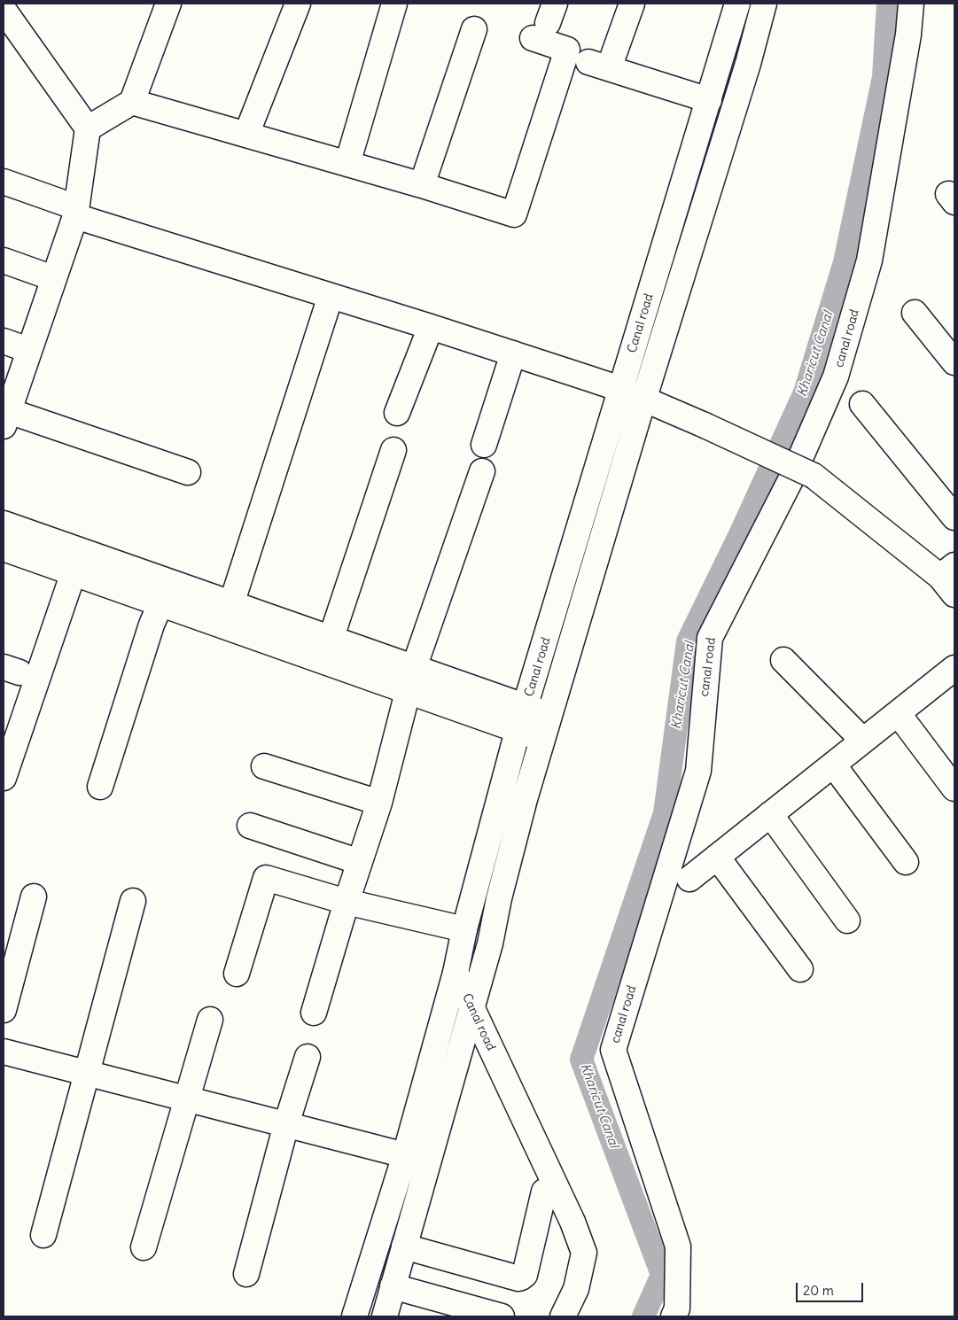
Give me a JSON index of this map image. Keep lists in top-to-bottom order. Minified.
{"streets":{"street":["Canal road","canal road"]},"water":["Kharicut Canal"],"scale_bar":"20 m"}
